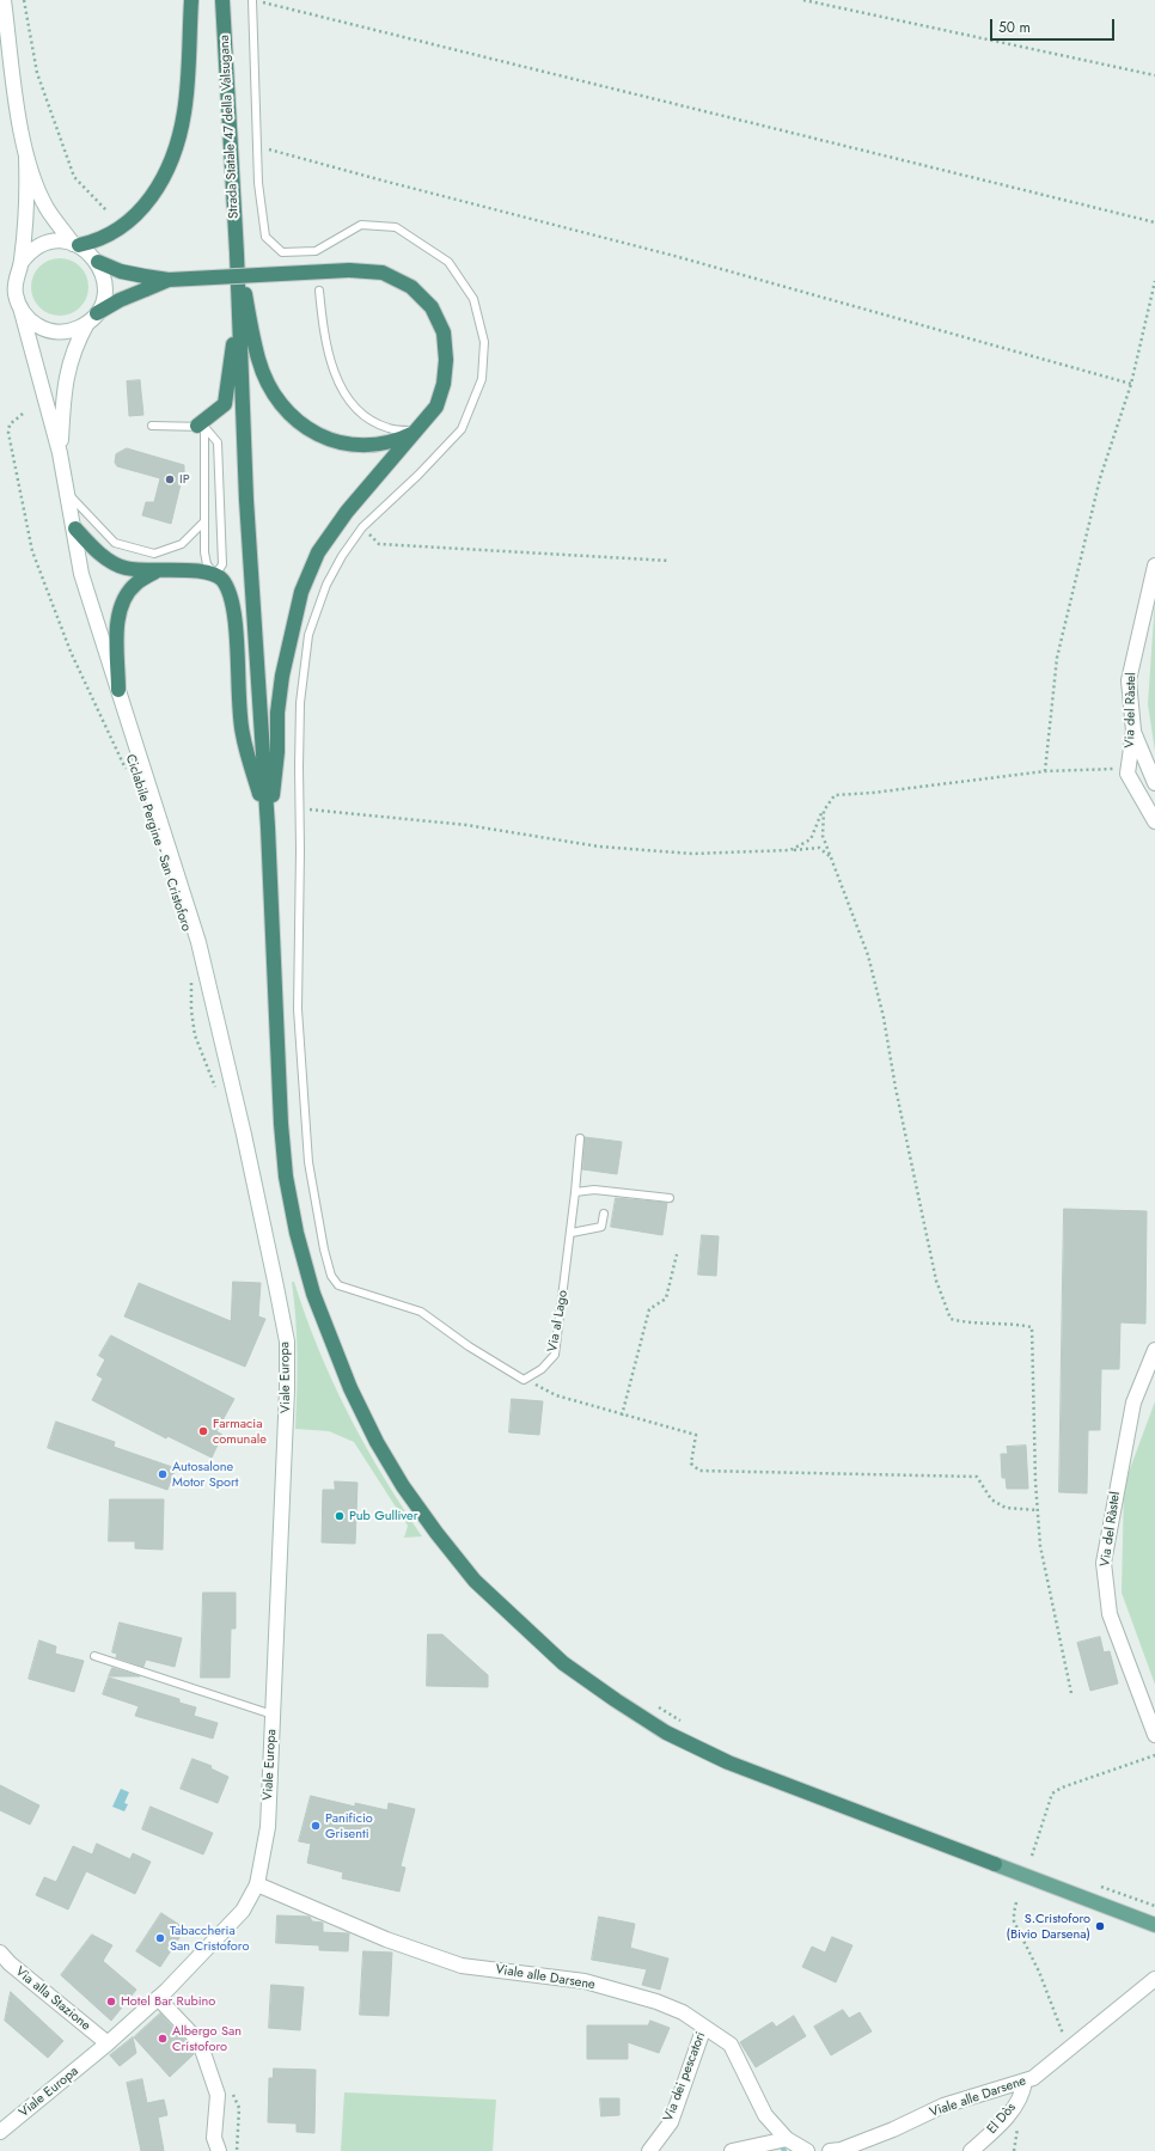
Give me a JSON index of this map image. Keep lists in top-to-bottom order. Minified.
{"streets":{"highway":["Strada Statale 47 della Valsugana"],"main road":["Via del Ràstel","Viale Europa","Viale alle Darsene","Via alla Stazione","Via dei pescatori","El Dòs"],"lane":["Via al Lago"],"path":["Ciclabile Pergine - San Cristoforo"]},"crossings":[["Viale Europa","Viale alle Darsene"],["Viale Europa","Via alla Stazione"],["Viale alle Darsene","Via dei pescatori"],["Viale alle Darsene","El Dòs"]],"places":["IP","Farmacia comunale","Autosalone Motor Sport","Pub Gulliver","Panificio Grisenti","S.Cristoforo (Bivio Darsena)","Tabaccheria San Cristoforo","Hotel Bar Rubino","Albergo San Cristoforo"],"scale_bar":"50 m"}
